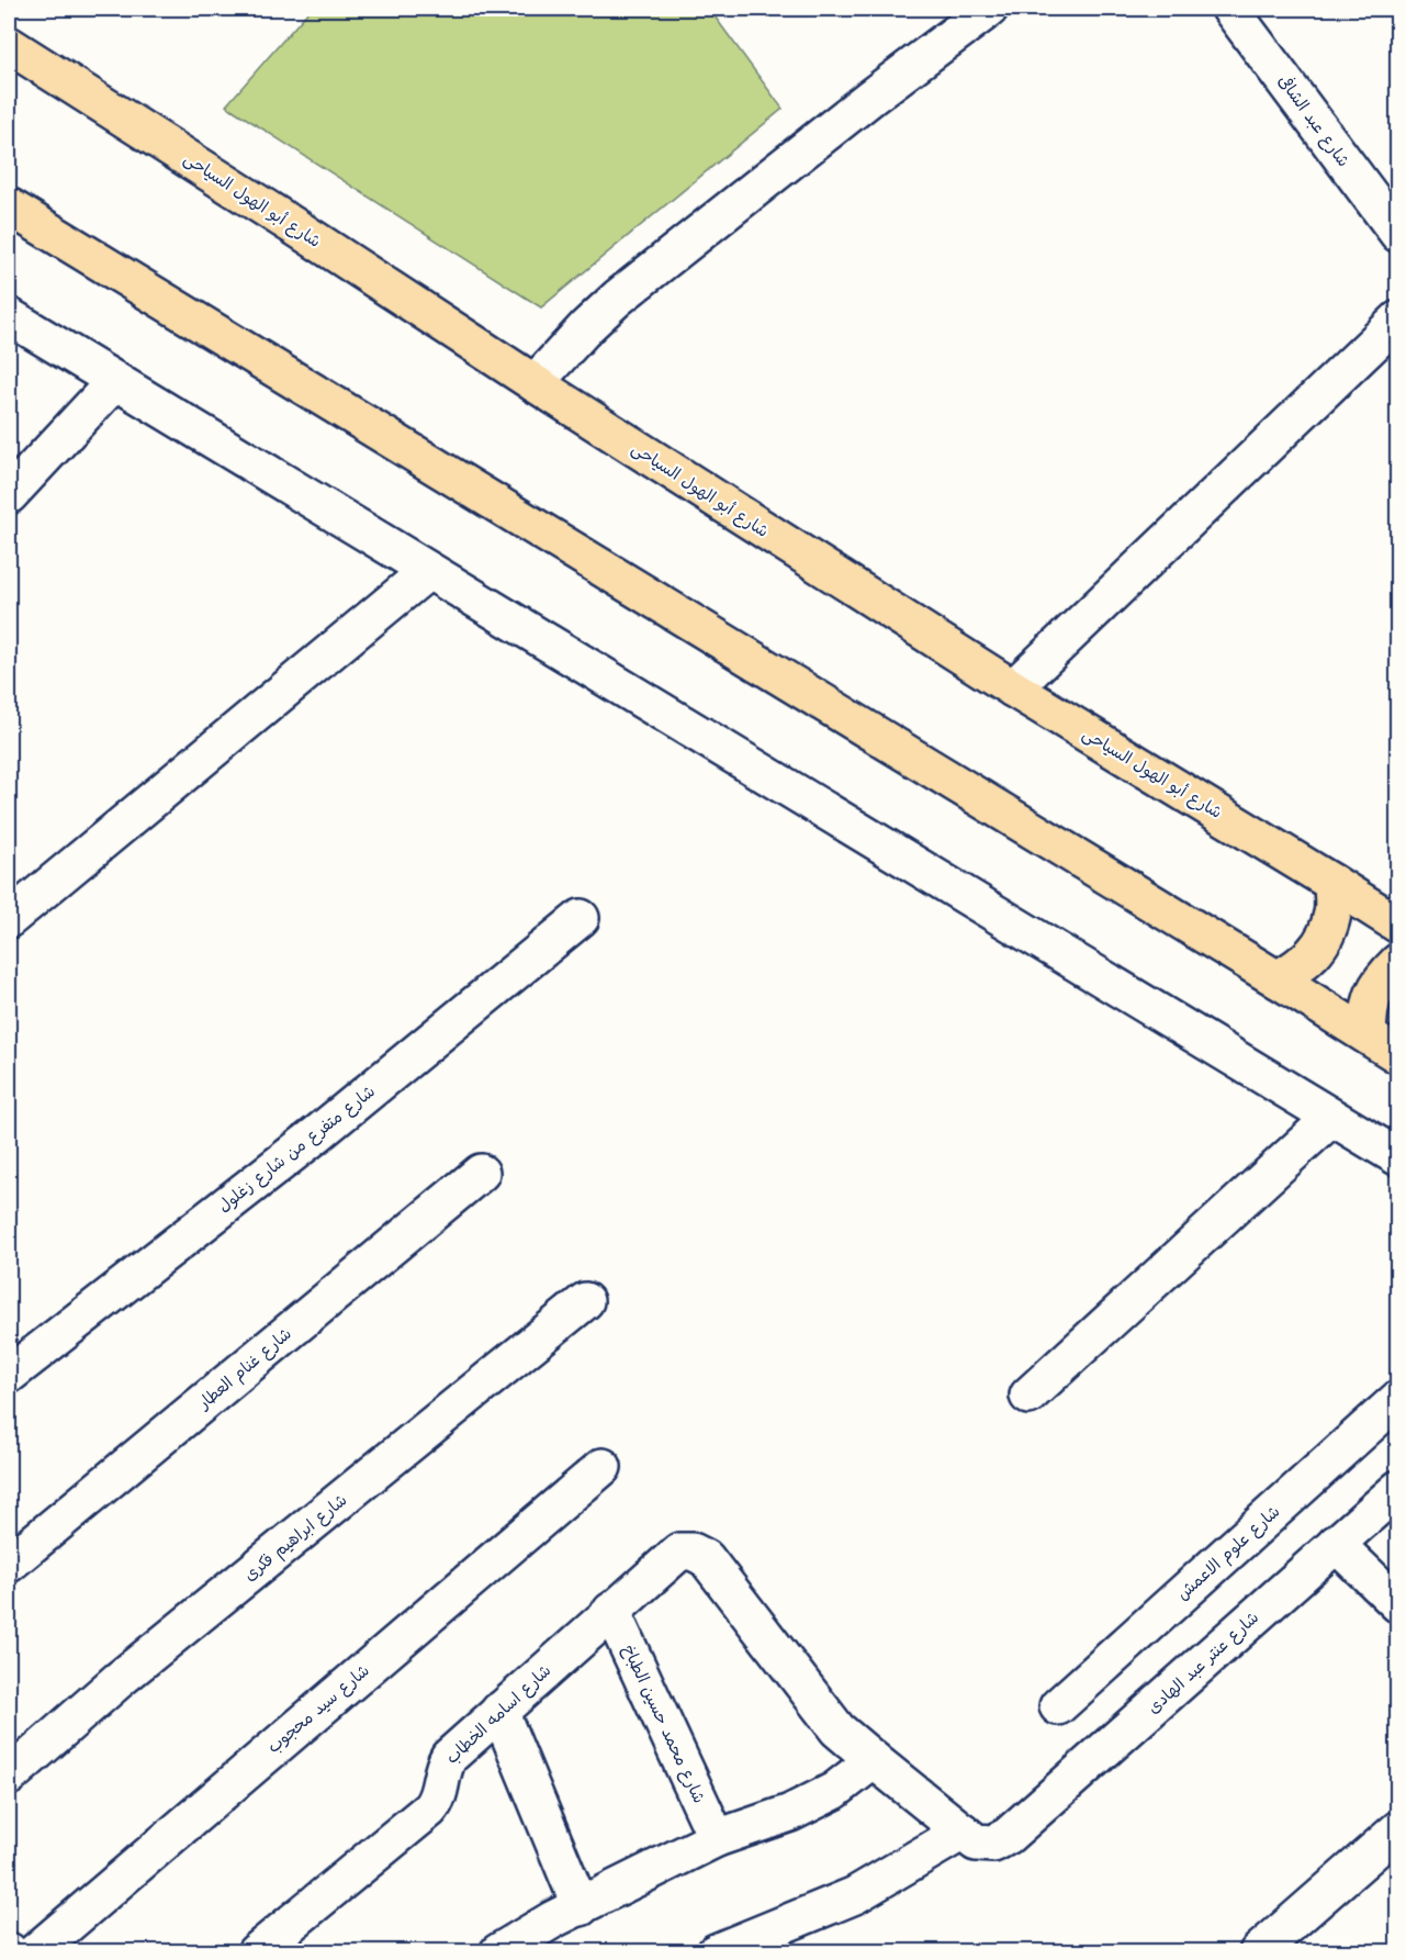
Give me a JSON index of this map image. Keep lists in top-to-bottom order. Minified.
{"streets":{"main road":["شارع أبو الهول السياحى"],"street":["شارع عبد الشافى","شارع متفرع من شارع زغلول","شارع غنام العطار","شارع ابراهيم فكرى","شارع علوم الاعمش","شارع عنتر عبد الهادى","شارع سيد محجوب","شارع اسامه الخطاب","شارع محمد حسين الطباخ"]},"crossings":[["شارع اسامه الخطاب","شارع محمد حسين الطباخ"]]}
